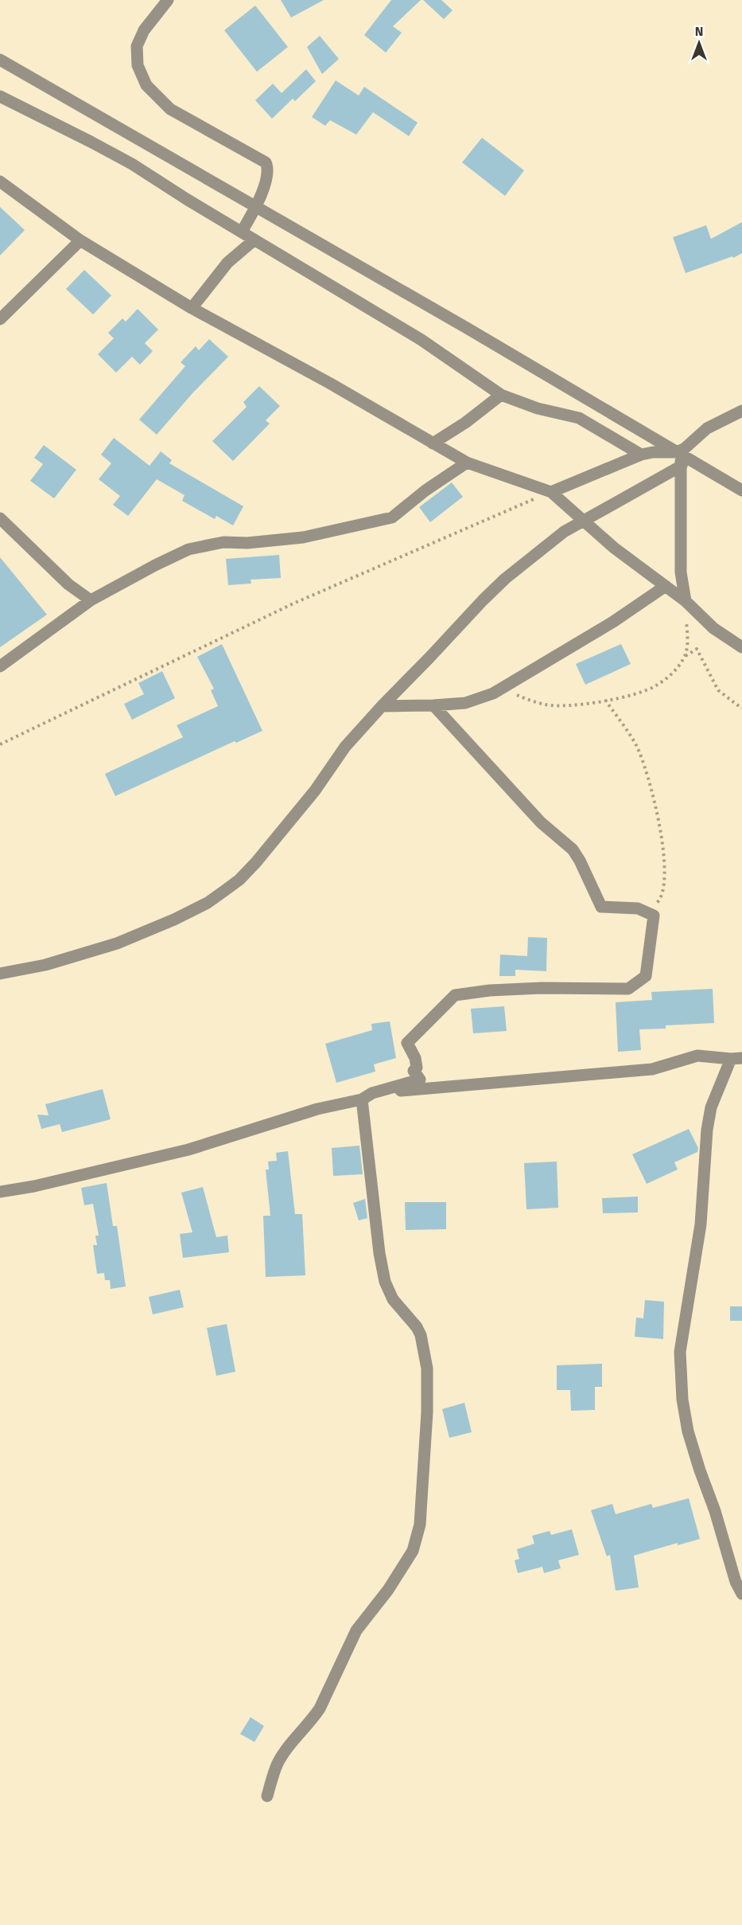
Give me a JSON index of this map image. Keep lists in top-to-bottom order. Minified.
{"north":"top"}
